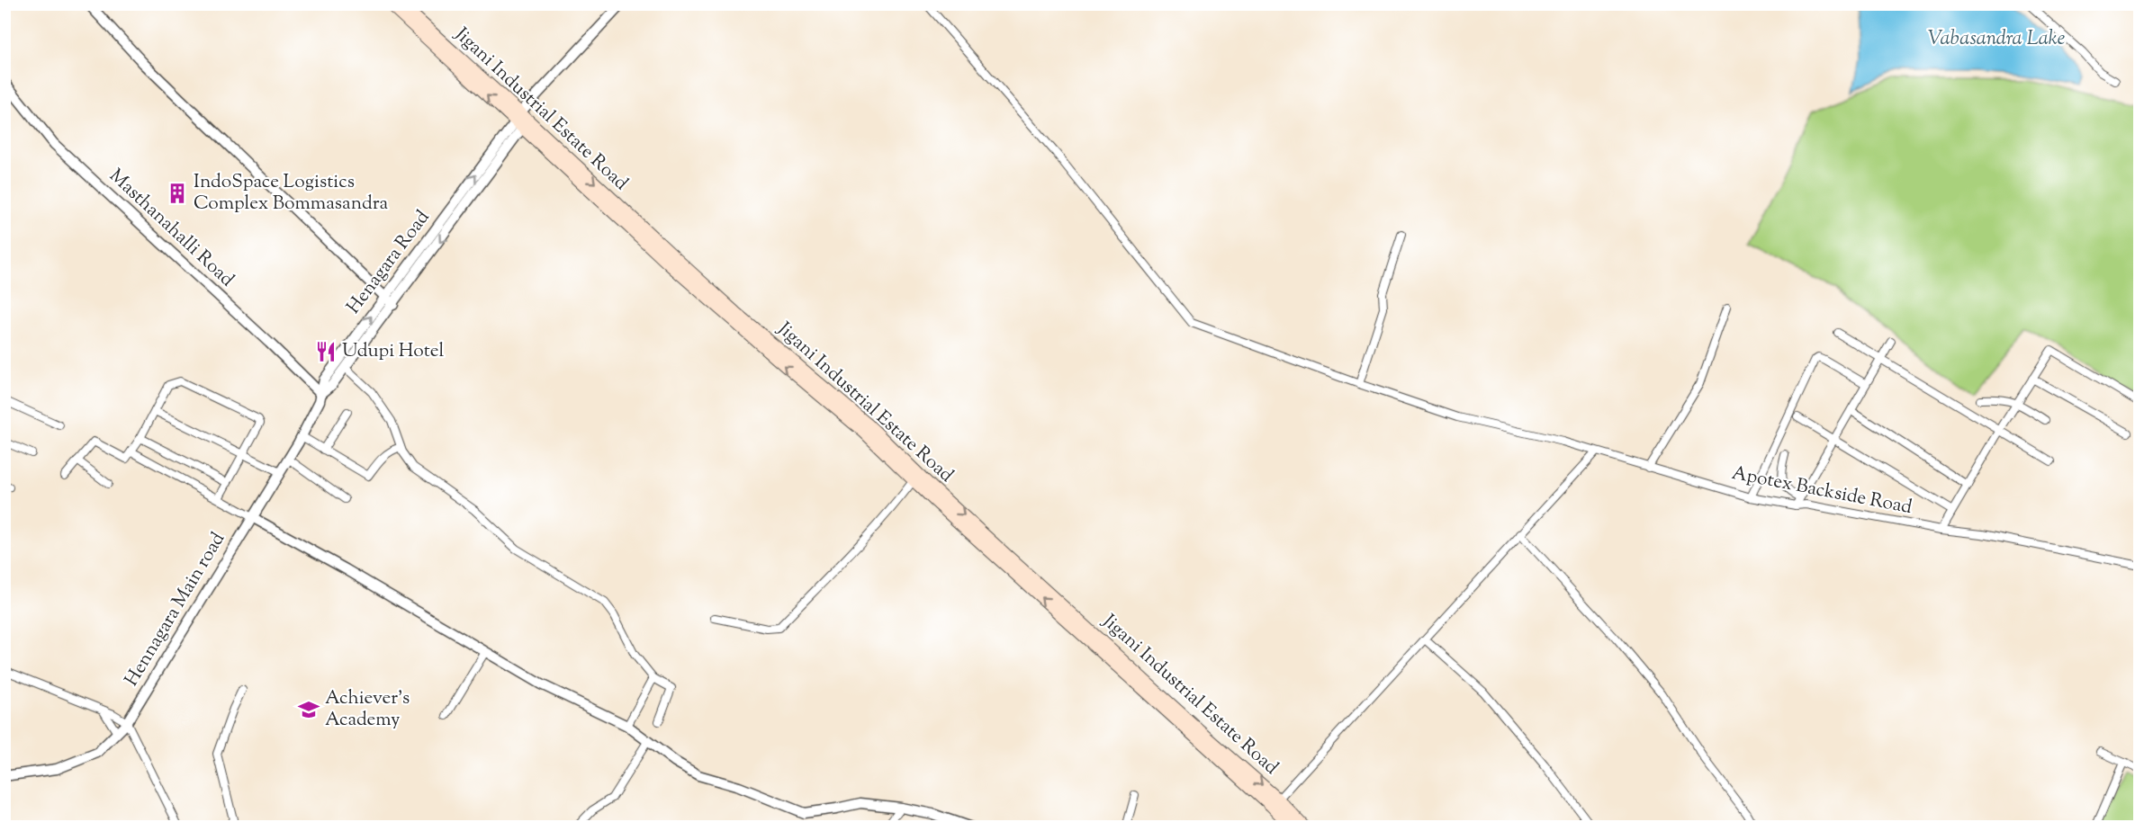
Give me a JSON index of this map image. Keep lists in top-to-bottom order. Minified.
{"streets":{"main road":["Jigani Industrial Estate Road"],"street":["Masthanahalli Road","Henagara Road","Apotex Backside Road","Hennagara Main road"]},"crossings":[["Jigani Industrial Estate Road","Henagara Road"],["Masthanahalli Road","Henagara Road"],["Masthanahalli Road","Hennagara Main road"],["Henagara Road","Hennagara Main road"]],"water":["Vabasandra Lake"],"places":{"building":["IndoSpace Logistics Complex Bommasandra"],"restaurant":["Udupi Hotel"],"school or university":["Achiever's Academy"]}}
